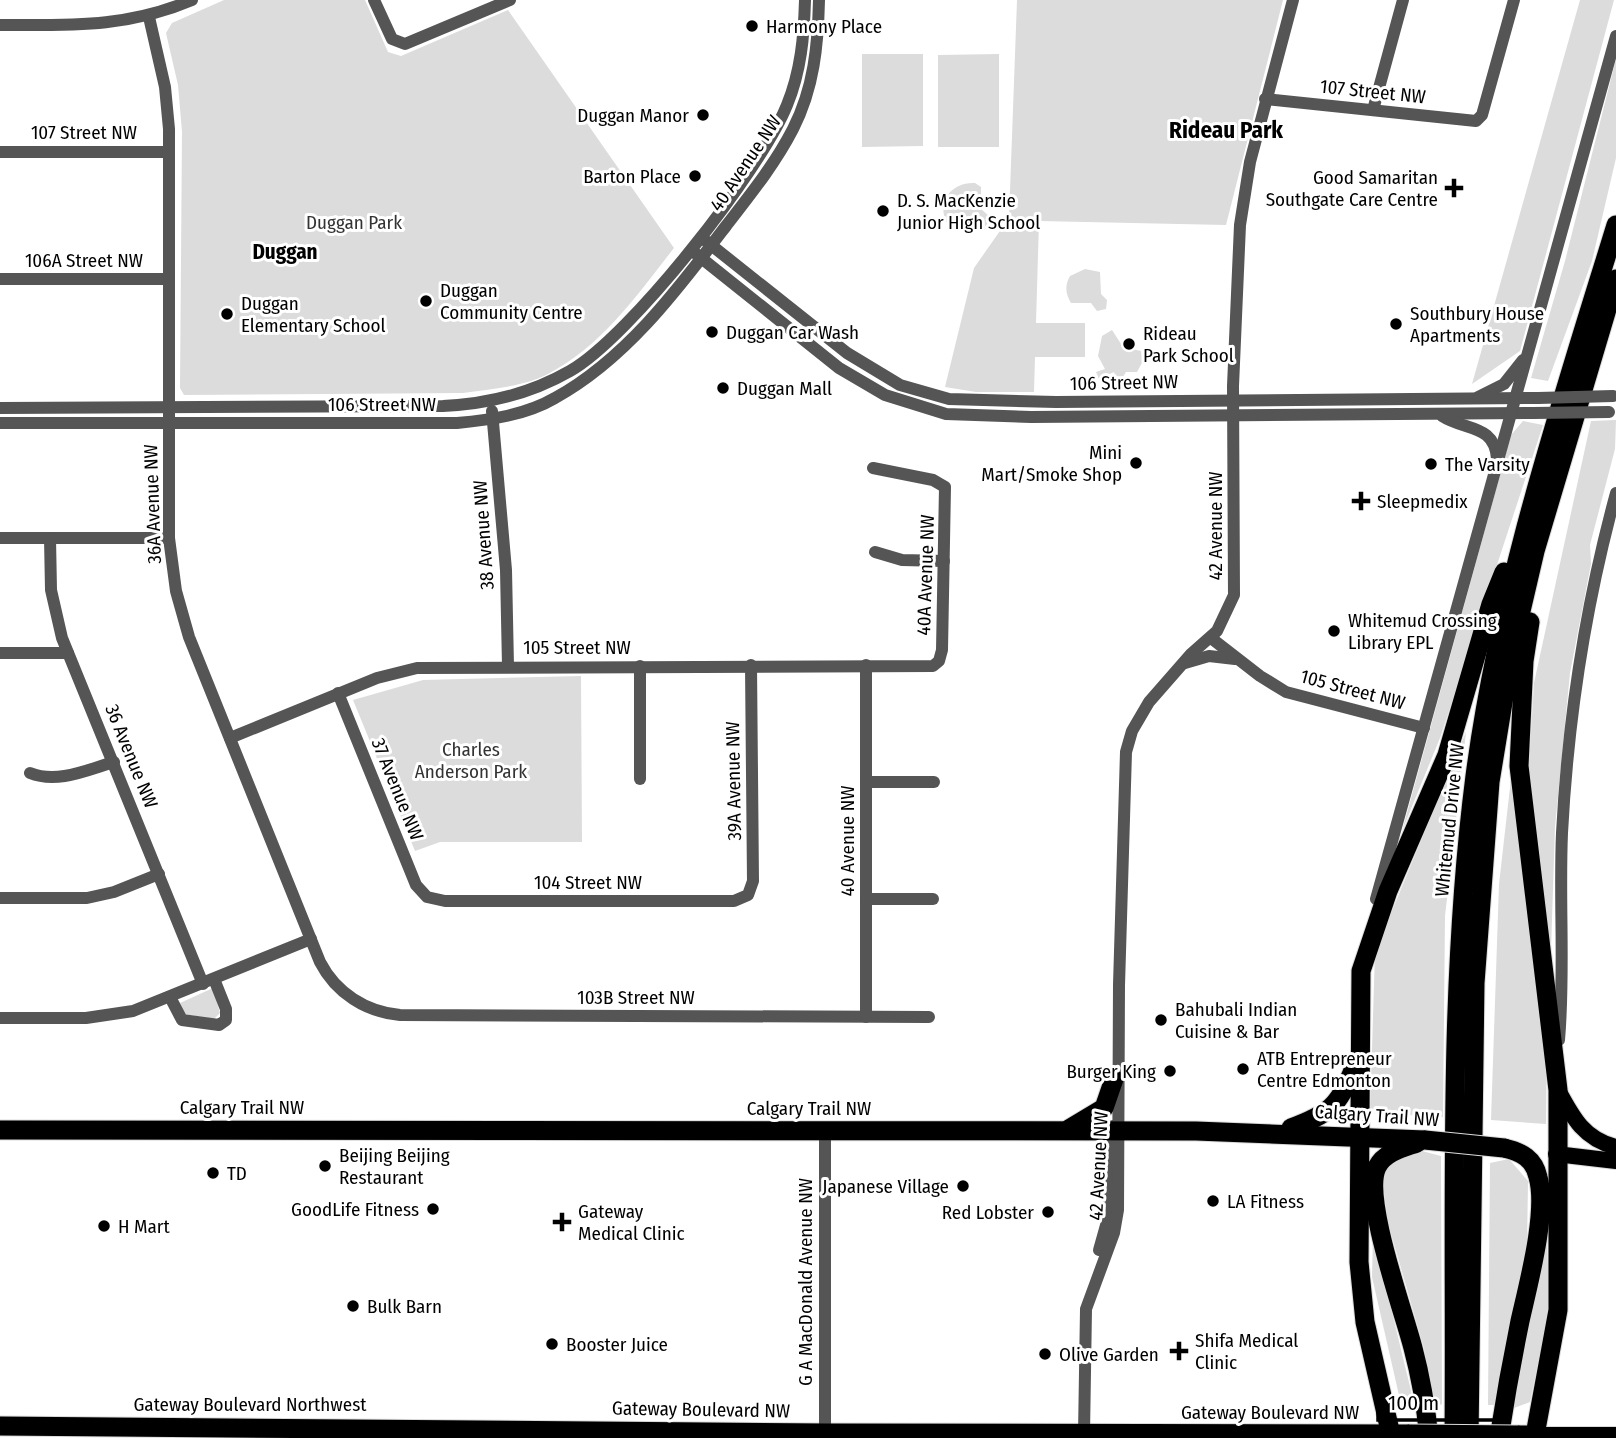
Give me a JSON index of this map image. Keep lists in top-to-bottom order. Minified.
{"streets":{"highway":["Whitemud Drive NW","Calgary Trail NW","Gateway Boulevard Northwest","Gateway Boulevard NW"],"street":["107 Street NW","40 Avenue NW","106A Street NW","106 Street NW","36A Avenue NW","42 Avenue NW","38 Avenue NW","40A Avenue NW","105 Street NW","36 Avenue NW","39A Avenue NW","37 Avenue NW","104 Street NW","103B Street NW","G A MacDonald Avenue NW"]},"crossings":[["107 Street NW","36A Avenue NW"],["107 Street NW","42 Avenue NW"],["40 Avenue NW","106 Street NW"],["40 Avenue NW","105 Street NW"],["40 Avenue NW","103B Street NW"],["106A Street NW","36A Avenue NW"],["106 Street NW","36A Avenue NW"],["106 Street NW","42 Avenue NW"],["106 Street NW","38 Avenue NW"],["106 Street NW","Whitemud Drive NW"],["36A Avenue NW","105 Street NW"],["36A Avenue NW","103B Street NW"],["42 Avenue NW","105 Street NW"],["42 Avenue NW","Calgary Trail NW"],["42 Avenue NW","Gateway Boulevard NW"],["38 Avenue NW","105 Street NW"],["40A Avenue NW","105 Street NW"],["105 Street NW","39A Avenue NW"],["105 Street NW","37 Avenue NW"],["105 Street NW","Whitemud Drive NW"],["39A Avenue NW","104 Street NW"],["37 Avenue NW","104 Street NW"],["Calgary Trail NW","G A MacDonald Avenue NW"],["G A MacDonald Avenue NW","Gateway Boulevard NW"],["Gateway Boulevard Northwest","Gateway Boulevard NW"]],"districts":["Rideau Park","Duggan"],"parks":["Duggan Park","Charles Anderson Park"],"places":{"other":["Harmony Place","Duggan Manor","Barton Place","D. S. MacKenzie Junior High School","Duggan Community Centre","Duggan Elementary School","Southbury House Apartments","Duggan Car Wash","Rideau Park School","Duggan Mall","Mini Mart/Smoke Shop","The Varsity","Whitemud Crossing Library EPL","Bahubali Indian Cuisine & Bar","ATB Entrepreneur Centre Edmonton","Burger King","Beijing Beijing Restaurant","TD","Japanese Village","LA Fitness","GoodLife Fitness","Red Lobster","H Mart","Bulk Barn","Booster Juice","Olive Garden"],"health":["Good Samaritan Southgate Care Centre","Sleepmedix","Gateway Medical Clinic","Shifa Medical Clinic"]},"scale_bar":"100 m"}
